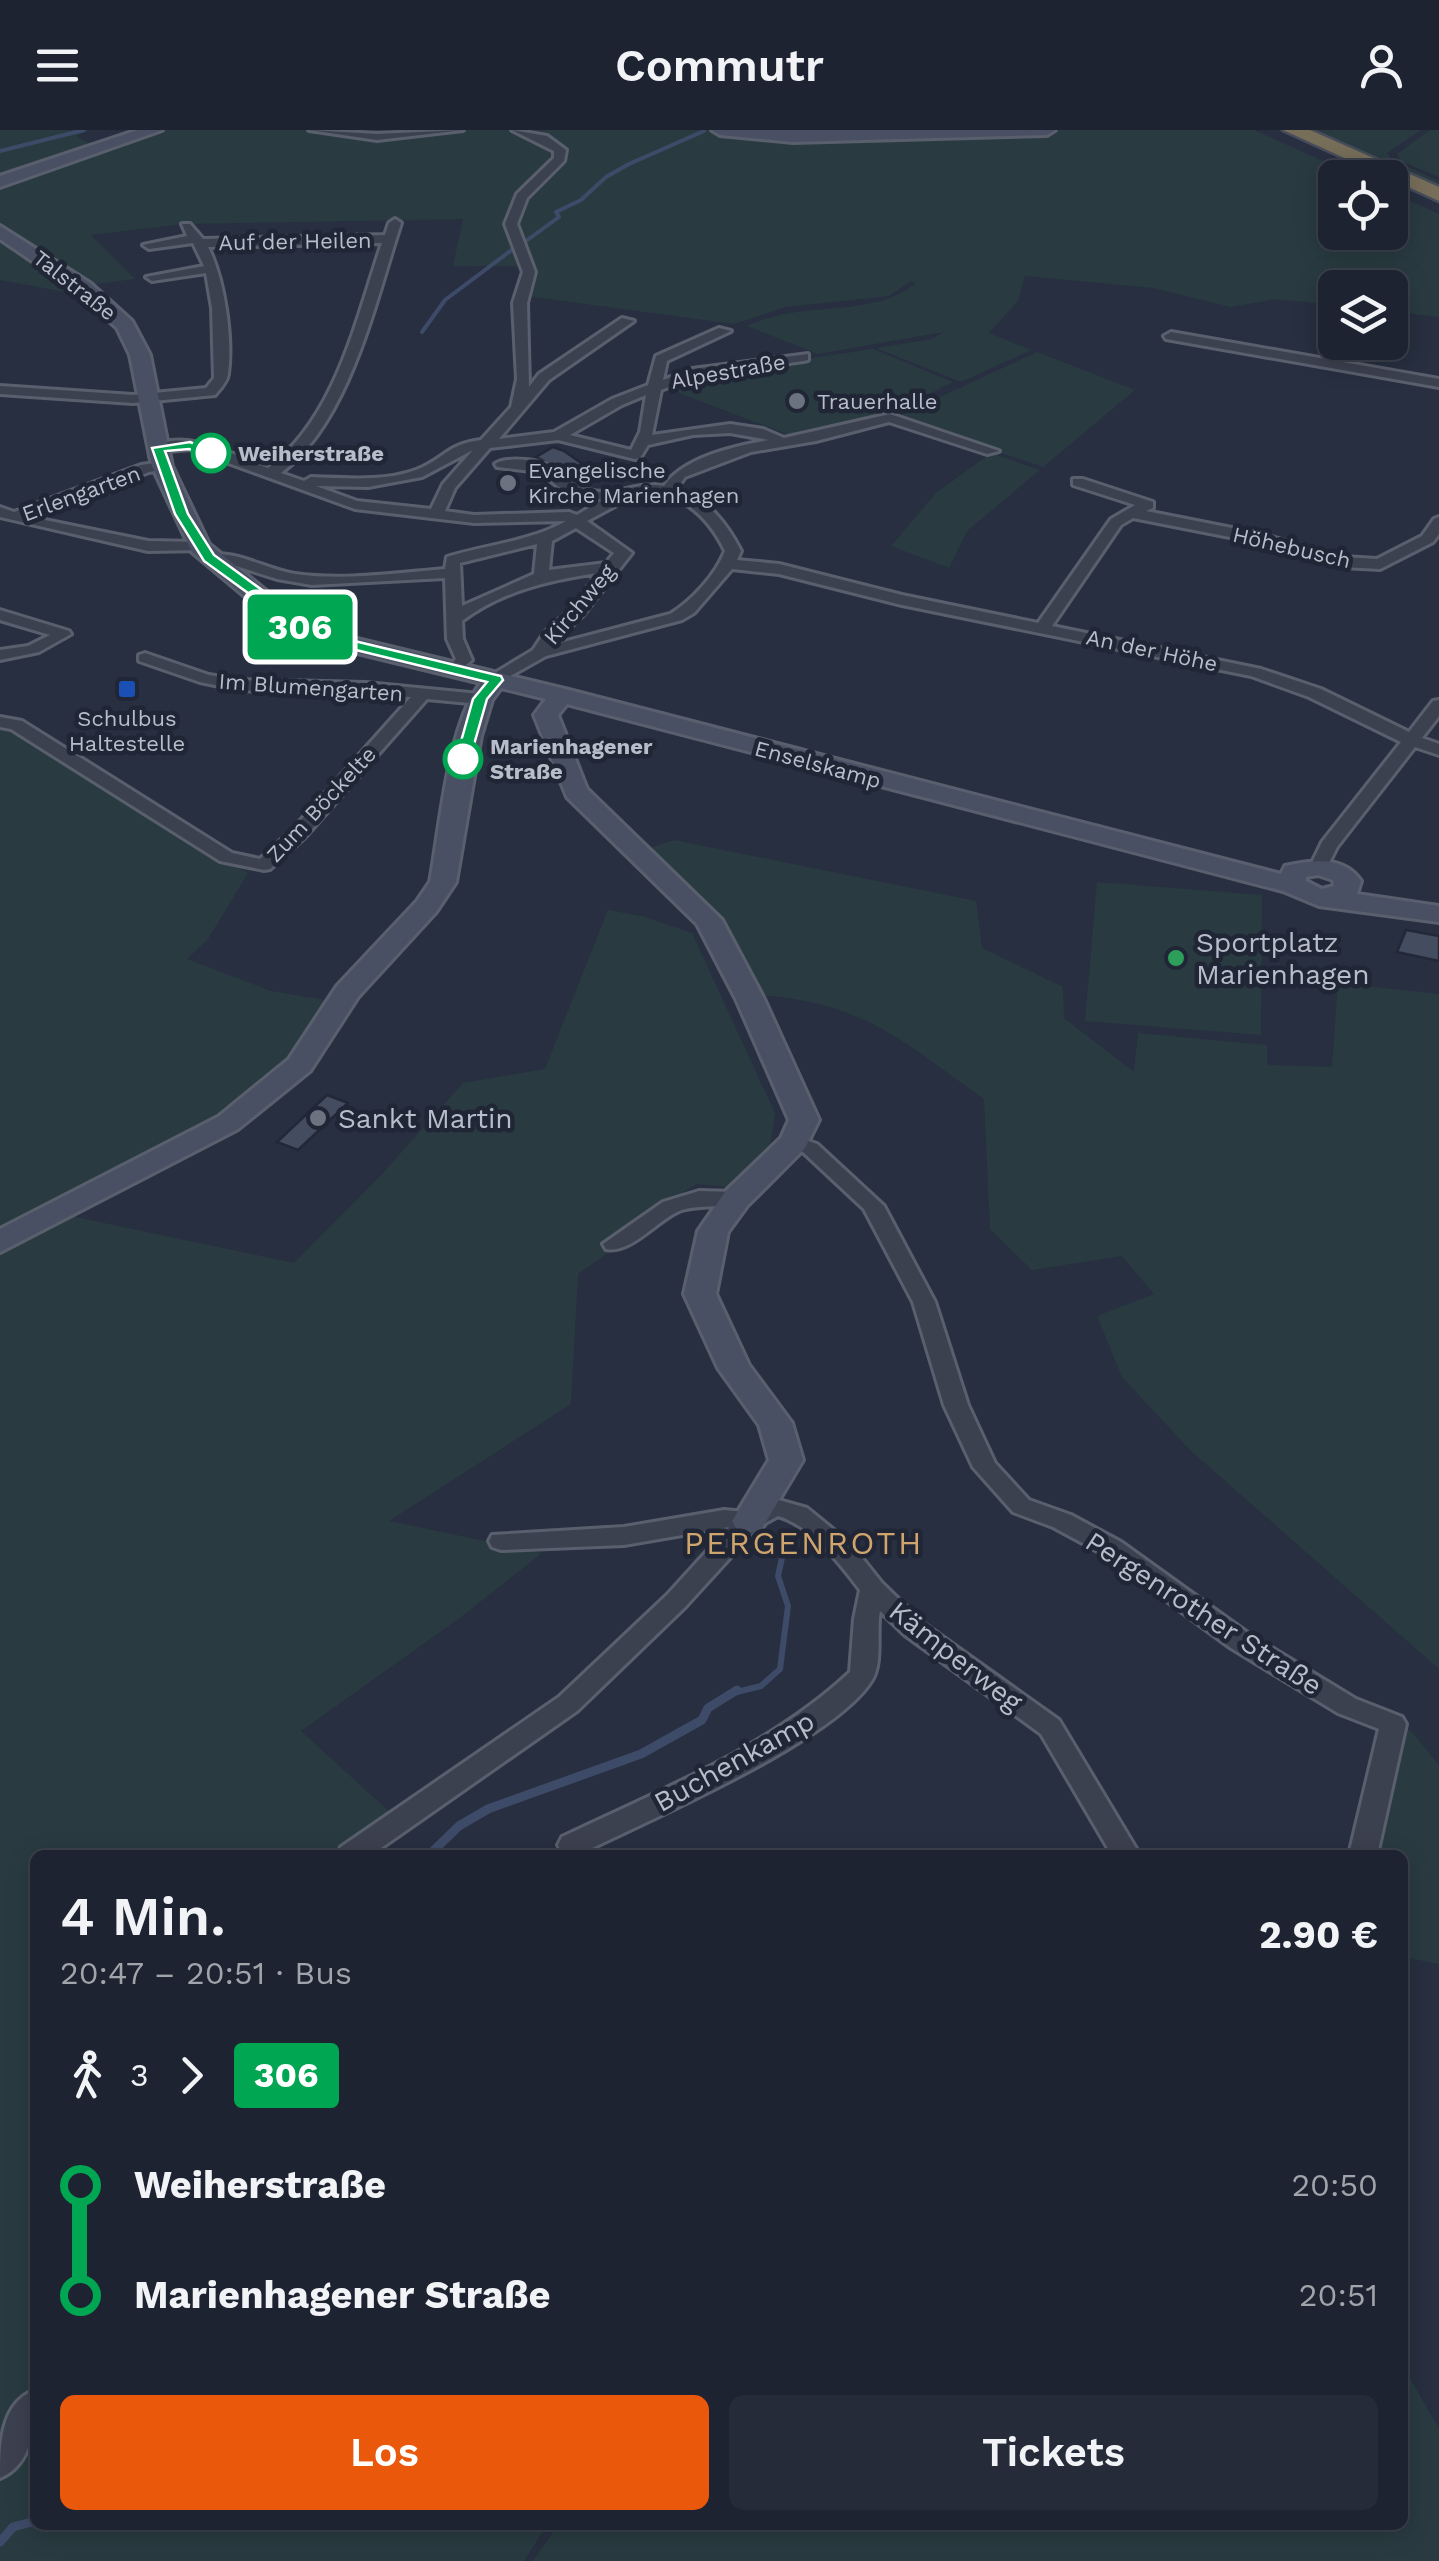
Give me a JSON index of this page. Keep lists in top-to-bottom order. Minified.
{"streets":{"main road":["Talstraße","Enselskamp"],"street":["Auf der Heilen","Alpestraße","Erlengarten","Höhebusch","Kirchweg","An der Höhe","Im Blumengarten","Zum Böckelte","Pergenrother Straße","Kämperweg","Buchenkamp"]},"crossings":[["Auf der Heilen","Talstraße"],["Talstraße","Erlengarten"],["Talstraße","Im Blumengarten"],["Talstraße","Enselskamp"],["Im Blumengarten","Enselskamp"],["Im Blumengarten","Zum Böckelte"],["Kämperweg","Buchenkamp"]],"districts":["PERGENROTH"],"places":{"other":["Trauerhalle","Weiherstraße","Evangelische Kirche Marienhagen","Marienhagener Straße","Sportplatz Marienhagen","Sankt Martin"],"transit":["Schulbus Haltestelle"]},"lines":["bus line 306"],"page":{"header":"Commutr","on_map":"306","heading":["4 Min.","20:47 – 20:51 · Bus","2.90 €"],"legs":["3","306"],"list":[{"name":"Weiherstraße","value":"20:50"},{"name":"Marienhagener Straße","value":"20:51"}],"buttons":["Los","Tickets"]}}
